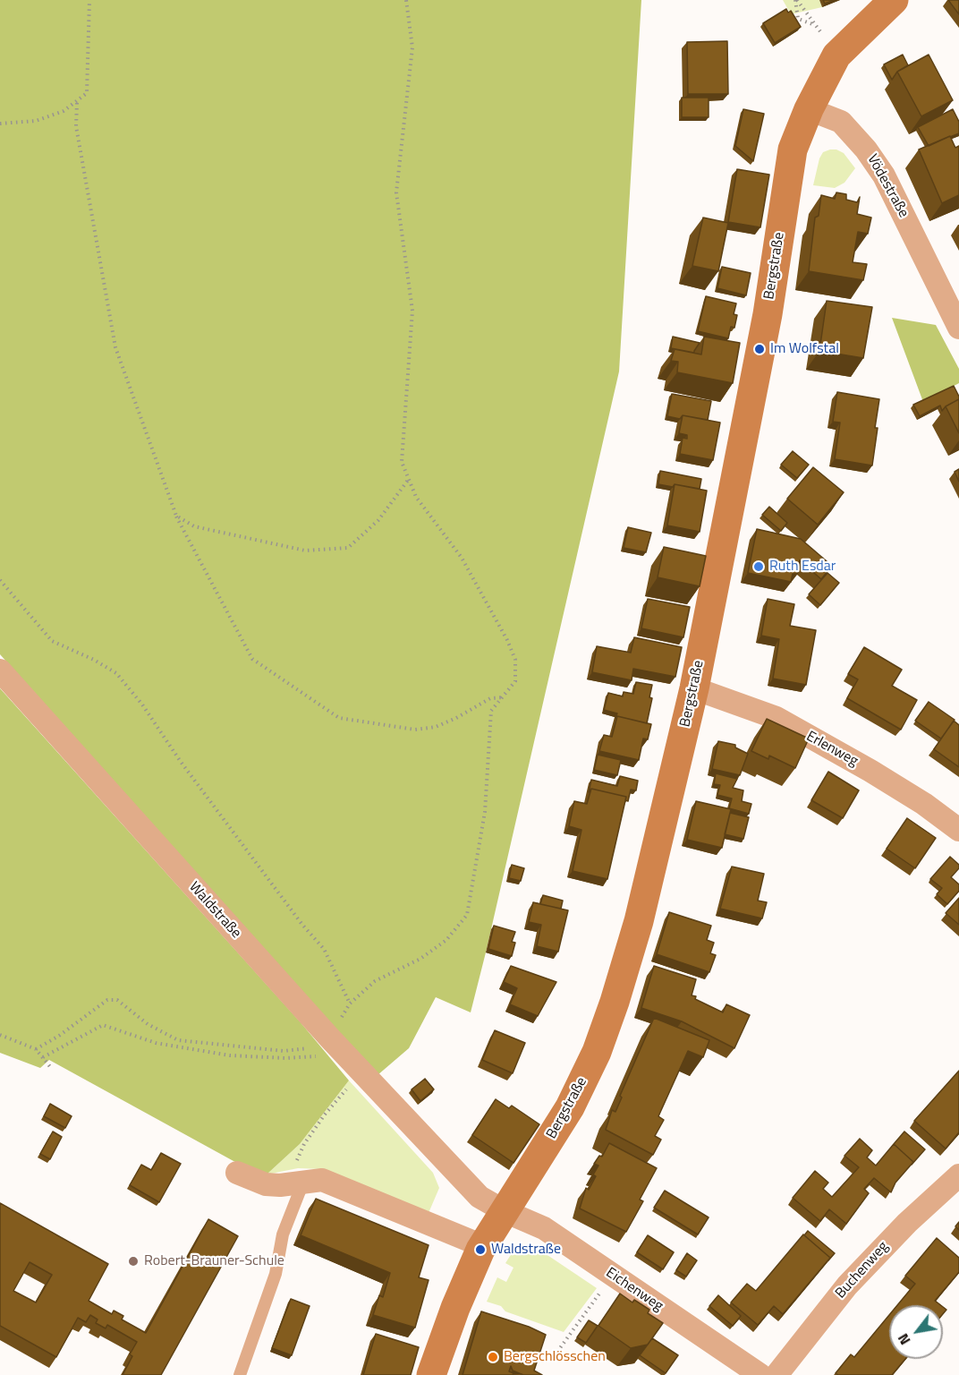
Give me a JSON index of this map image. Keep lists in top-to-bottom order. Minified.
{"streets":{"street":["Vödestraße","Bergstraße","Erlenweg","Waldstraße","Buchenweg","Eichenweg"]},"crossings":[["Vödestraße","Bergstraße"],["Bergstraße","Erlenweg"],["Bergstraße","Waldstraße"],["Bergstraße","Eichenweg"],["Waldstraße","Eichenweg"]],"places":["Im Wolfstal","Ruth Esdar","Waldstraße","Robert-Brauner-Schule","Bergschlösschen"],"north":"bottom left"}
